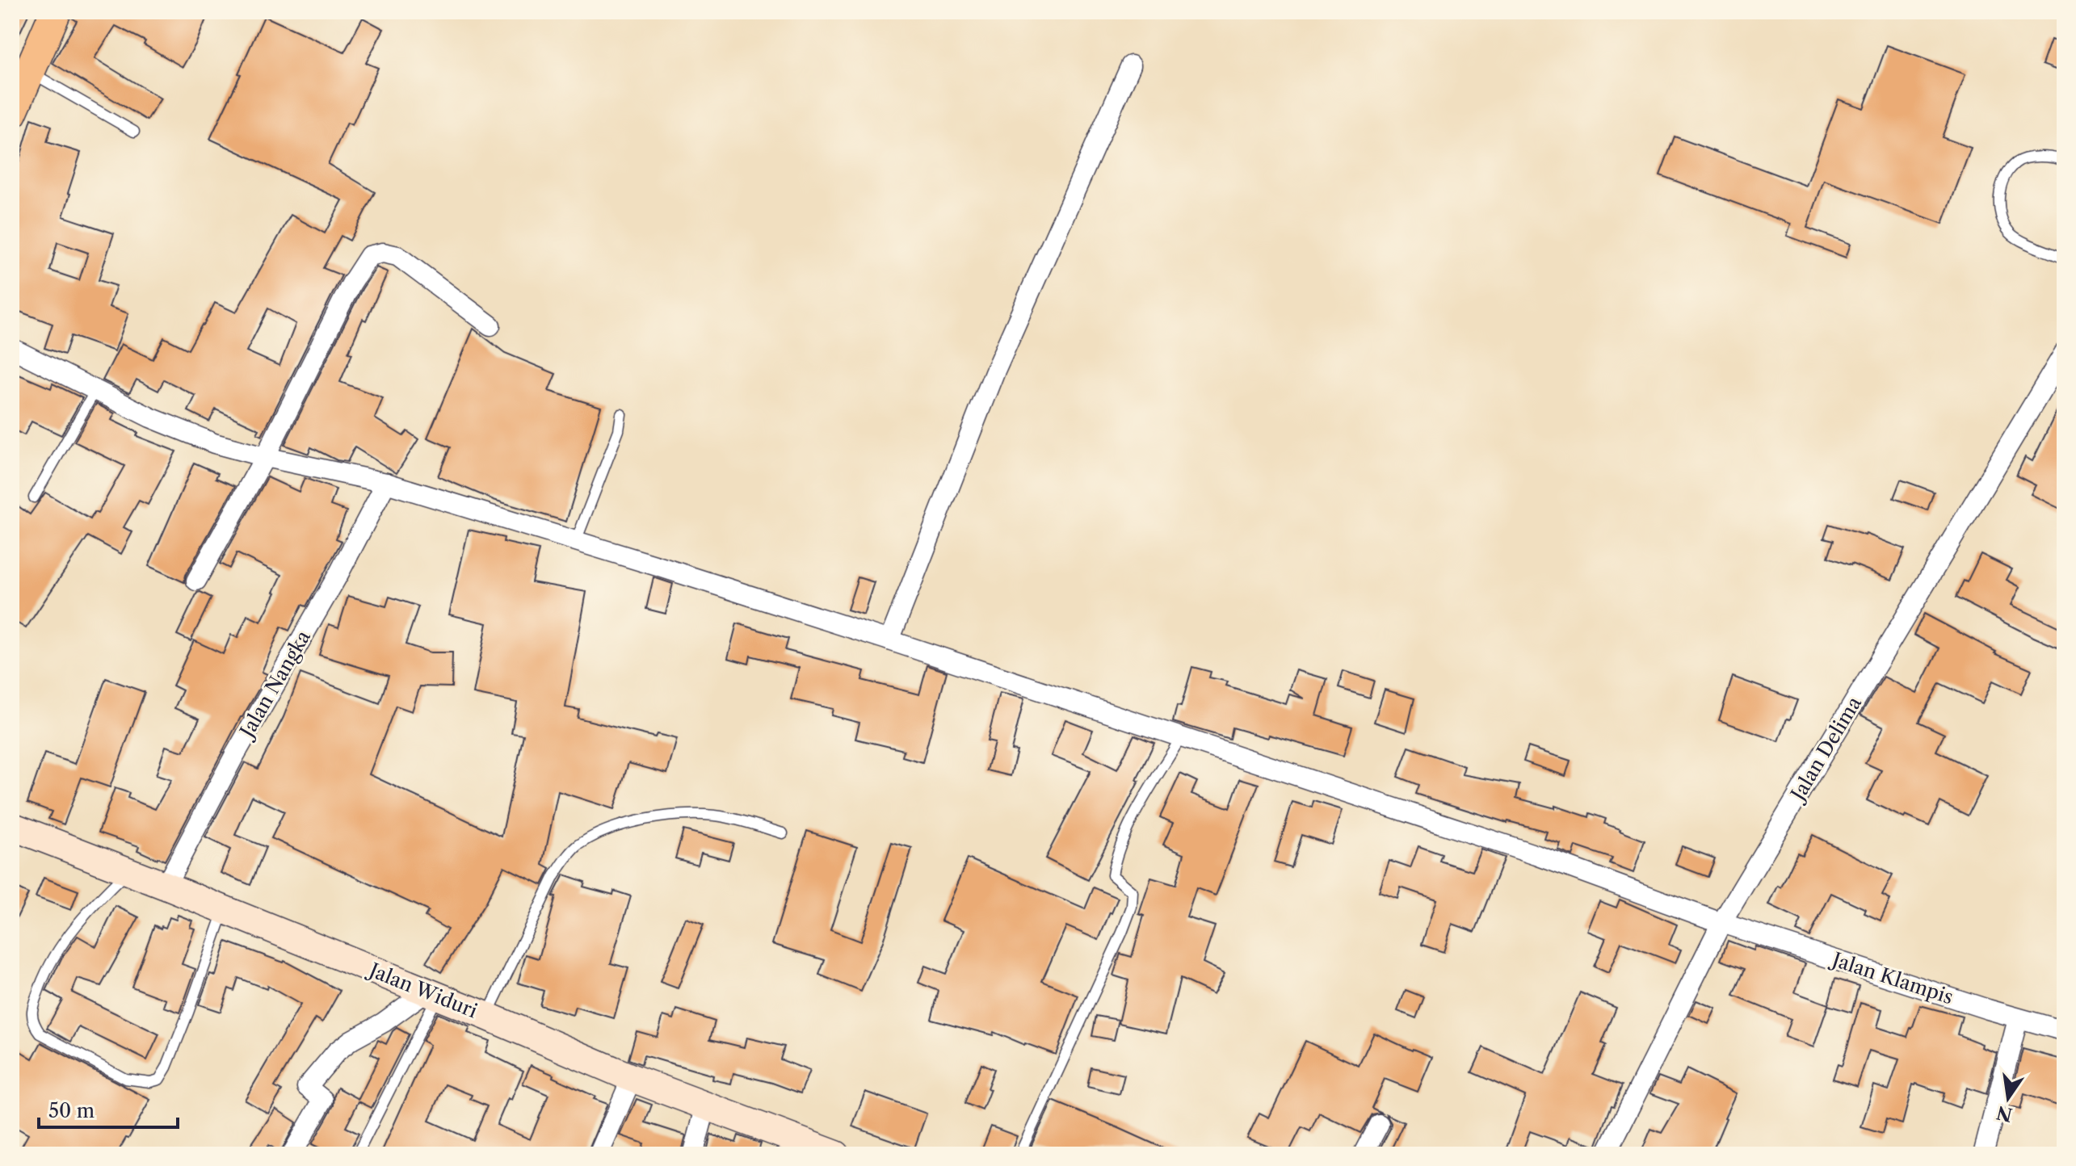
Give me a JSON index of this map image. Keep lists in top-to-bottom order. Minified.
{"streets":{"main road":["Jalan Widuri"],"street":["Jalan Nangka","Jalan Delima","Jalan Klampis"]},"crossings":[["Jalan Nangka","Jalan Klampis"],["Jalan Nangka","Jalan Widuri"],["Jalan Delima","Jalan Klampis"]],"scale_bar":"50 m","north":"bottom"}
